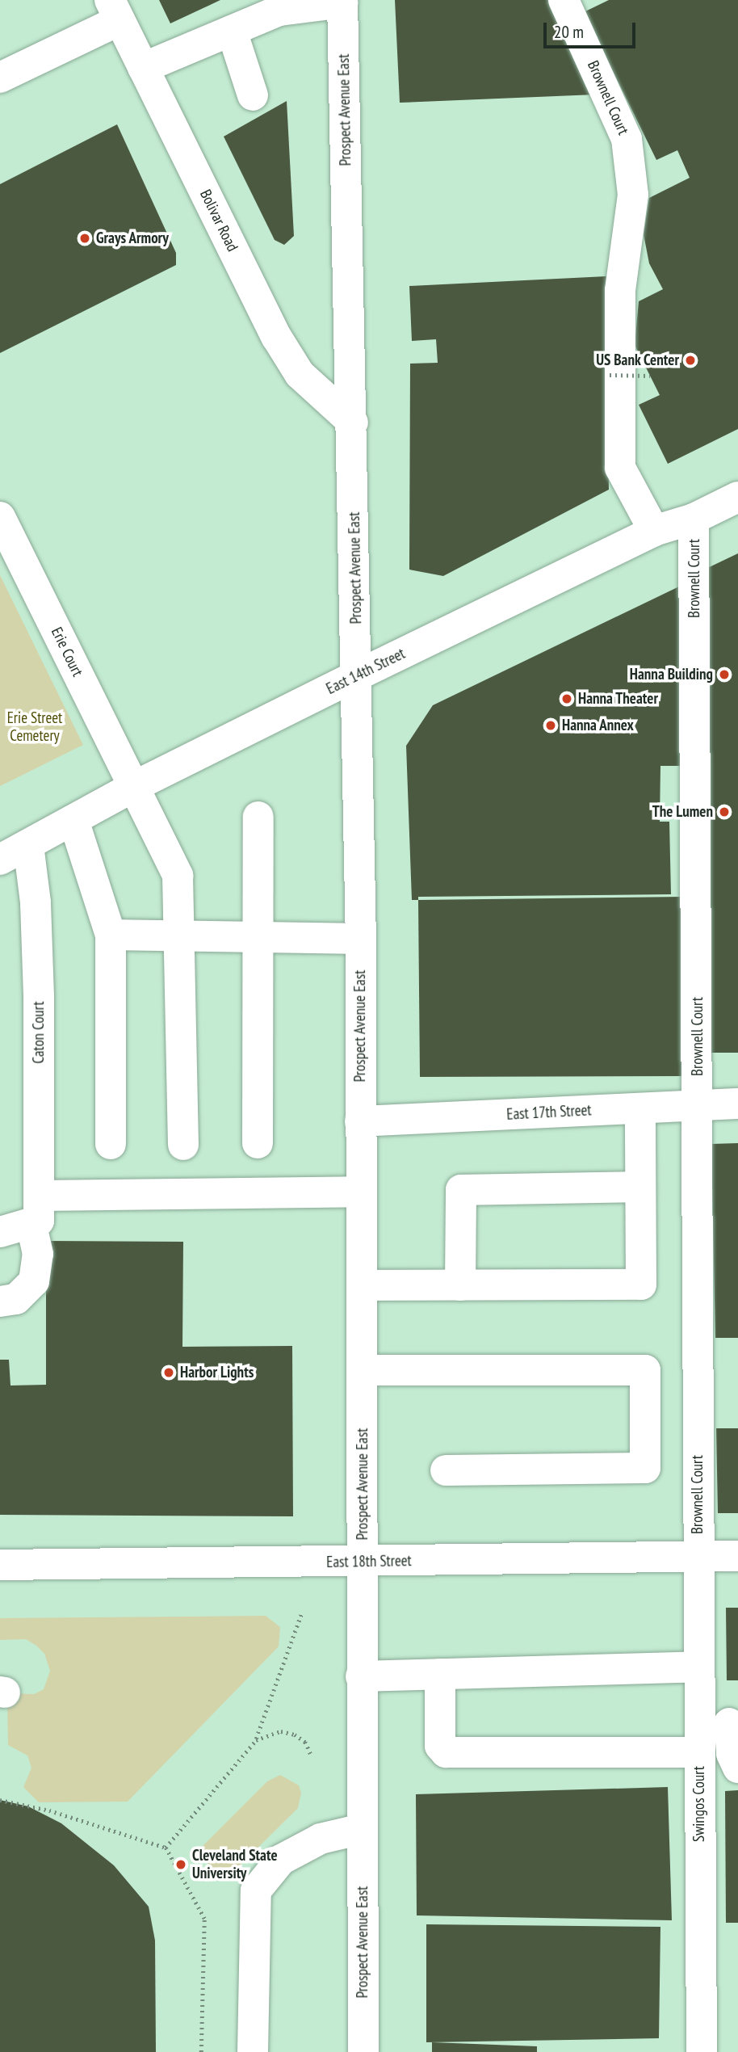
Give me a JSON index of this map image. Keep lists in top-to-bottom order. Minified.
{"streets":{"street":["Brownell Court","Prospect Avenue East","Bolivar Road","Erie Court","East 14th Street","Caton Court","East 17th Street","East 18th Street","Swingos Court"]},"crossings":[["Brownell Court","East 14th Street"],["Brownell Court","East 17th Street"],["Brownell Court","East 18th Street"],["Brownell Court","Swingos Court"],["Prospect Avenue East","Bolivar Road"],["Prospect Avenue East","East 14th Street"],["Prospect Avenue East","East 17th Street"],["Prospect Avenue East","East 18th Street"],["Erie Court","East 14th Street"],["East 14th Street","Caton Court"],["East 18th Street","Swingos Court"]],"parks":["Erie Street Cemetery"],"places":["Grays Armory","US Bank Center","Hanna Building","Hanna Theater","Hanna Annex","The Lumen","Harbor Lights","Cleveland State University"],"scale_bar":"20 m"}
